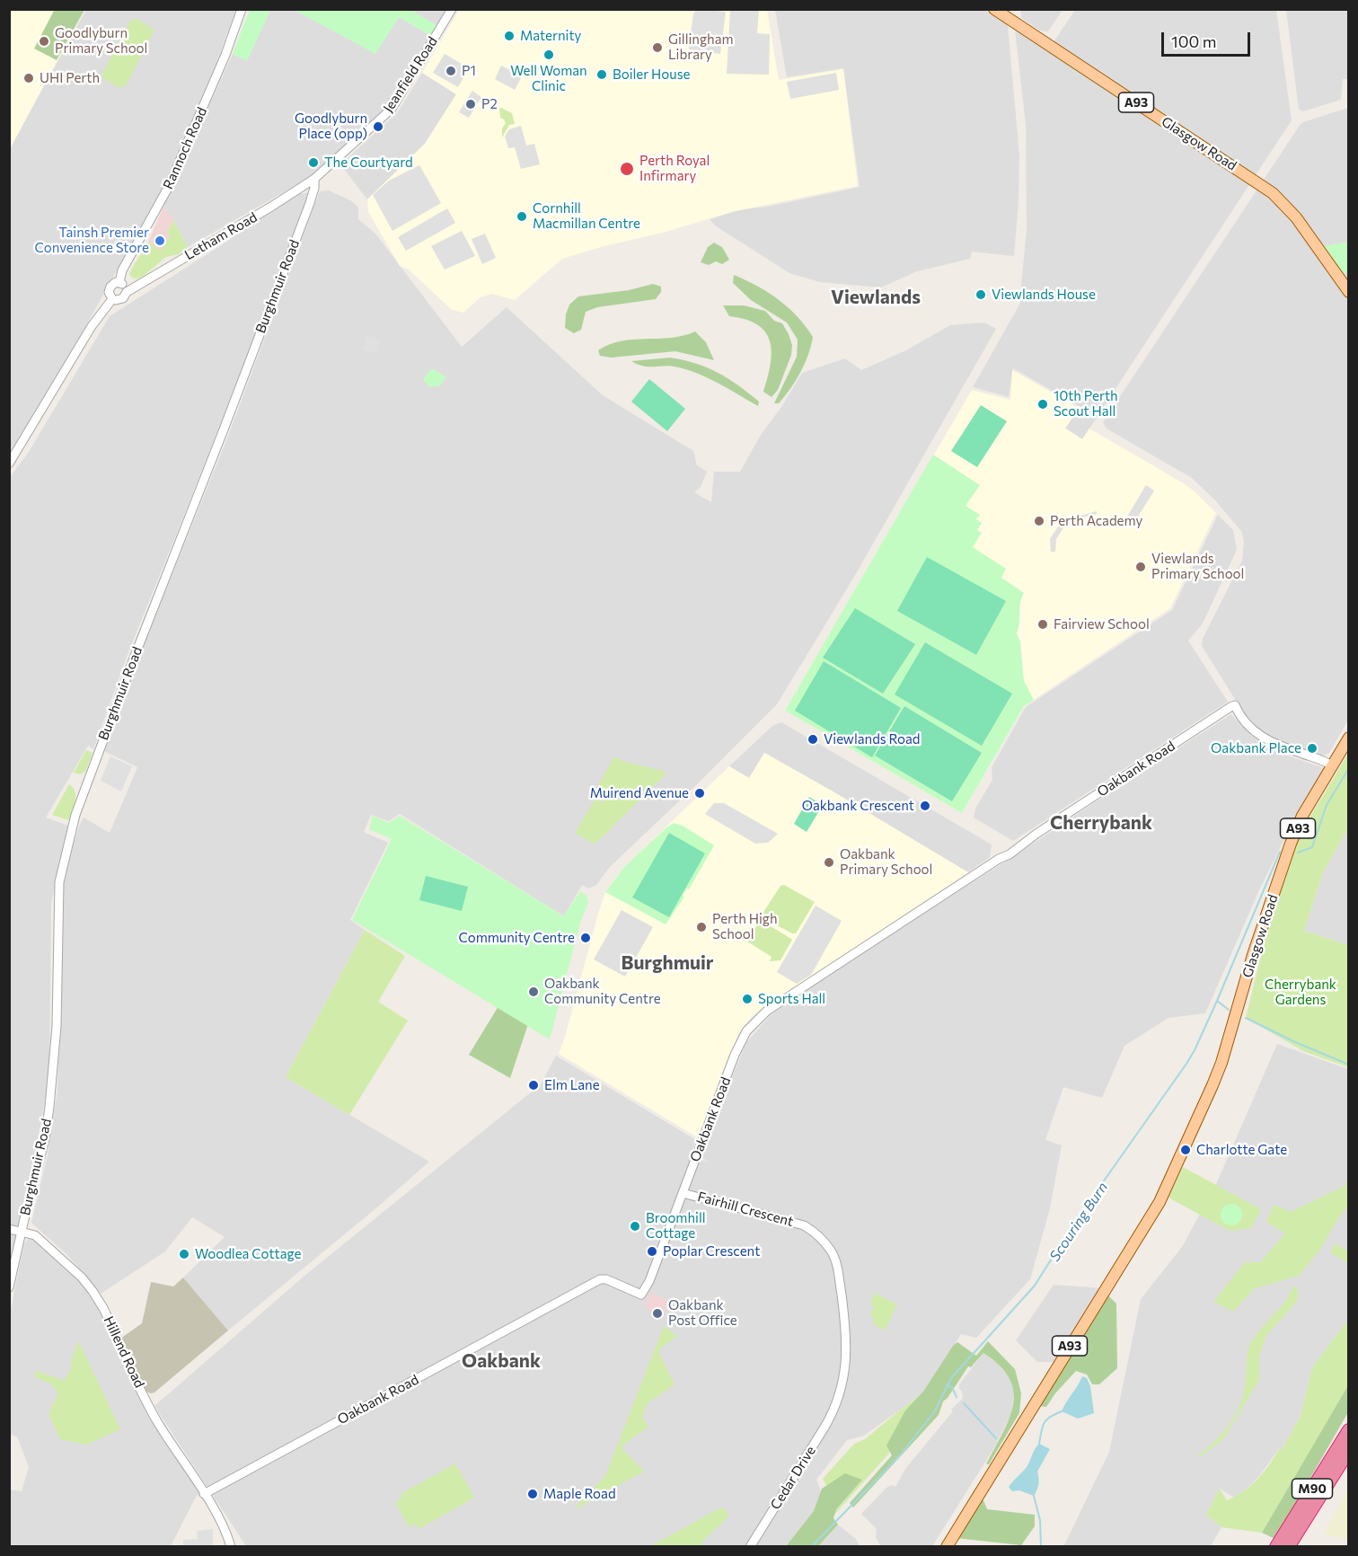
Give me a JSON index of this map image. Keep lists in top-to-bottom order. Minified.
{"streets":{"highway":["M90"],"main road":["A93","Glasgow Road"],"street":["Jeanfield Road","Rannoch Road","Letham Road","Burghmuir Road","Oakbank Road","Fairhill Crescent","Hillend Road","Cedar Drive"]},"crossings":[["Jeanfield Road","Letham Road"],["Jeanfield Road","Burghmuir Road"],["Glasgow Road","Oakbank Road"],["Rannoch Road","Letham Road"],["Letham Road","Burghmuir Road"],["Burghmuir Road","Hillend Road"],["Oakbank Road","Fairhill Crescent"],["Oakbank Road","Hillend Road"],["Fairhill Crescent","Cedar Drive"]],"districts":["Viewlands","Cherrybank","Burghmuir","Oakbank"],"water":["Scouring Burn"],"parks":["Cherrybank Gardens"],"places":["Maternity","Goodlyburn Primary School","Gillingham Library","Well Woman Clinic","P1","Boiler House","UHI Perth","P2","Goodlyburn Place (opp)","The Courtyard","Perth Royal Infirmary","Cornhill Macmillan Centre","Tainsh Premier Convenience Store","Viewlands House","10th Perth Scout Hall","Perth Academy","Viewlands Primary School","Fairview School","Viewlands Road","Oakbank Place","Muirend Avenue","Oakbank Crescent","Oakbank Primary School","Perth High School","Community Centre","Oakbank Community Centre","Sports Hall","Elm Lane","Charlotte Gate","Broomhill Cottage","Poplar Crescent","Woodlea Cottage","Oakbank Post Office","Maple Road"],"scale_bar":"100 m"}
